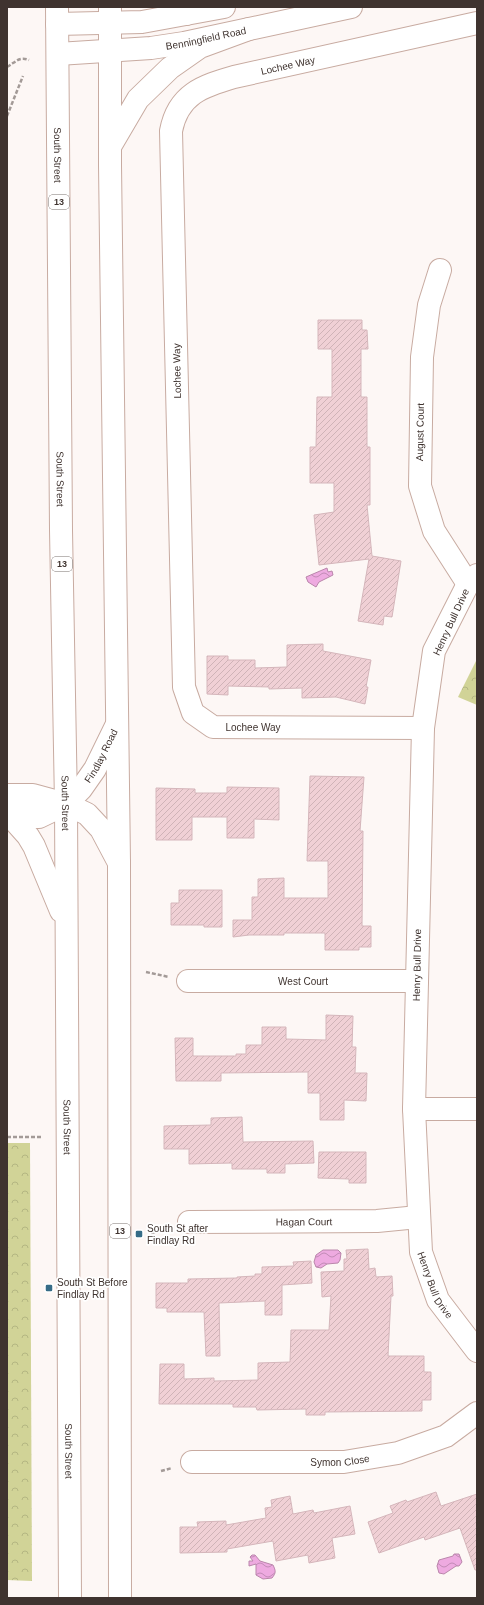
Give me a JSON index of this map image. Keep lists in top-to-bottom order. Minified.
{"streets":{"main road":["Benningfield Road","Lochee Way","South Street","13","August Court","Henry Bull Drive","Findlay Road","West Court","Hagan Court","Symon Close"]},"crossings":[["Benningfield Road","South Street"],["Benningfield Road","13"],["Lochee Way","Henry Bull Drive"],["South Street","Findlay Road"],["13","Findlay Road"],["August Court","Henry Bull Drive"],["Henry Bull Drive","West Court"],["Henry Bull Drive","Hagan Court"]],"places":{"transit":["South St after Findlay Rd","South St Before Findlay Rd"]}}
